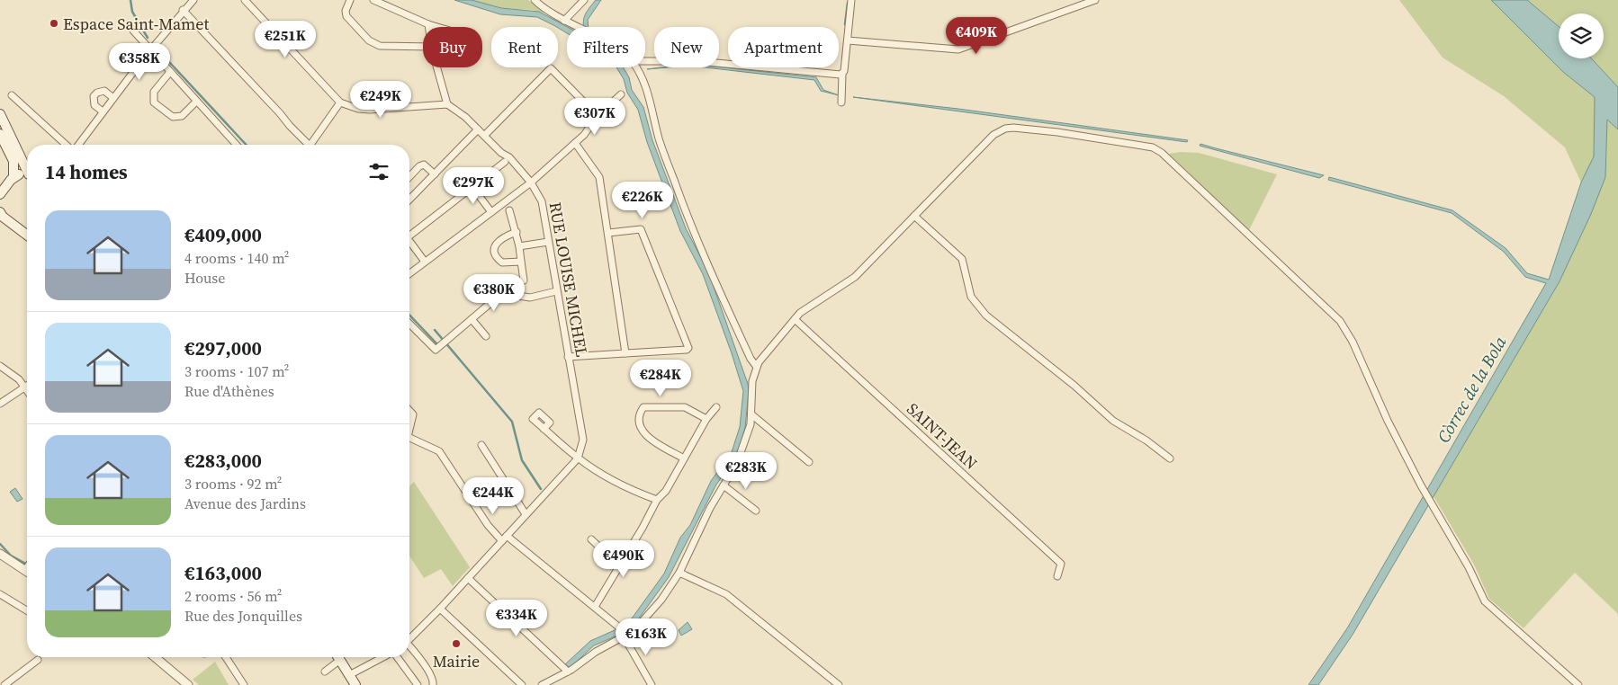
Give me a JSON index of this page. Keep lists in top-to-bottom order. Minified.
{"streets":{"street":["RUE LOUISE MICHEL","SAINT-JEAN"]},"water":["Còrrec de la Bola"],"places":["Espace Saint-Mamet","Mairie"],"page":{"price":["€409K","€251K","€358K","€249K","€307K","€297K","€226K","€380K","€284K","€283K","€244K","€490K","€334K","€163K"],"chip":["Buy","Rent","Filters","New","Apartment"],"heading":"14 homes","list":[{"name":"€409,000","note":"4 rooms · 140 m² · House"},{"name":"€297,000","note":"3 rooms · 107 m² · Rue d'Athènes"},{"name":"€283,000","note":"3 rooms · 92 m² · Avenue des Jardins"},{"name":"€163,000","note":"2 rooms · 56 m² · Rue des Jonquilles"}]}}
